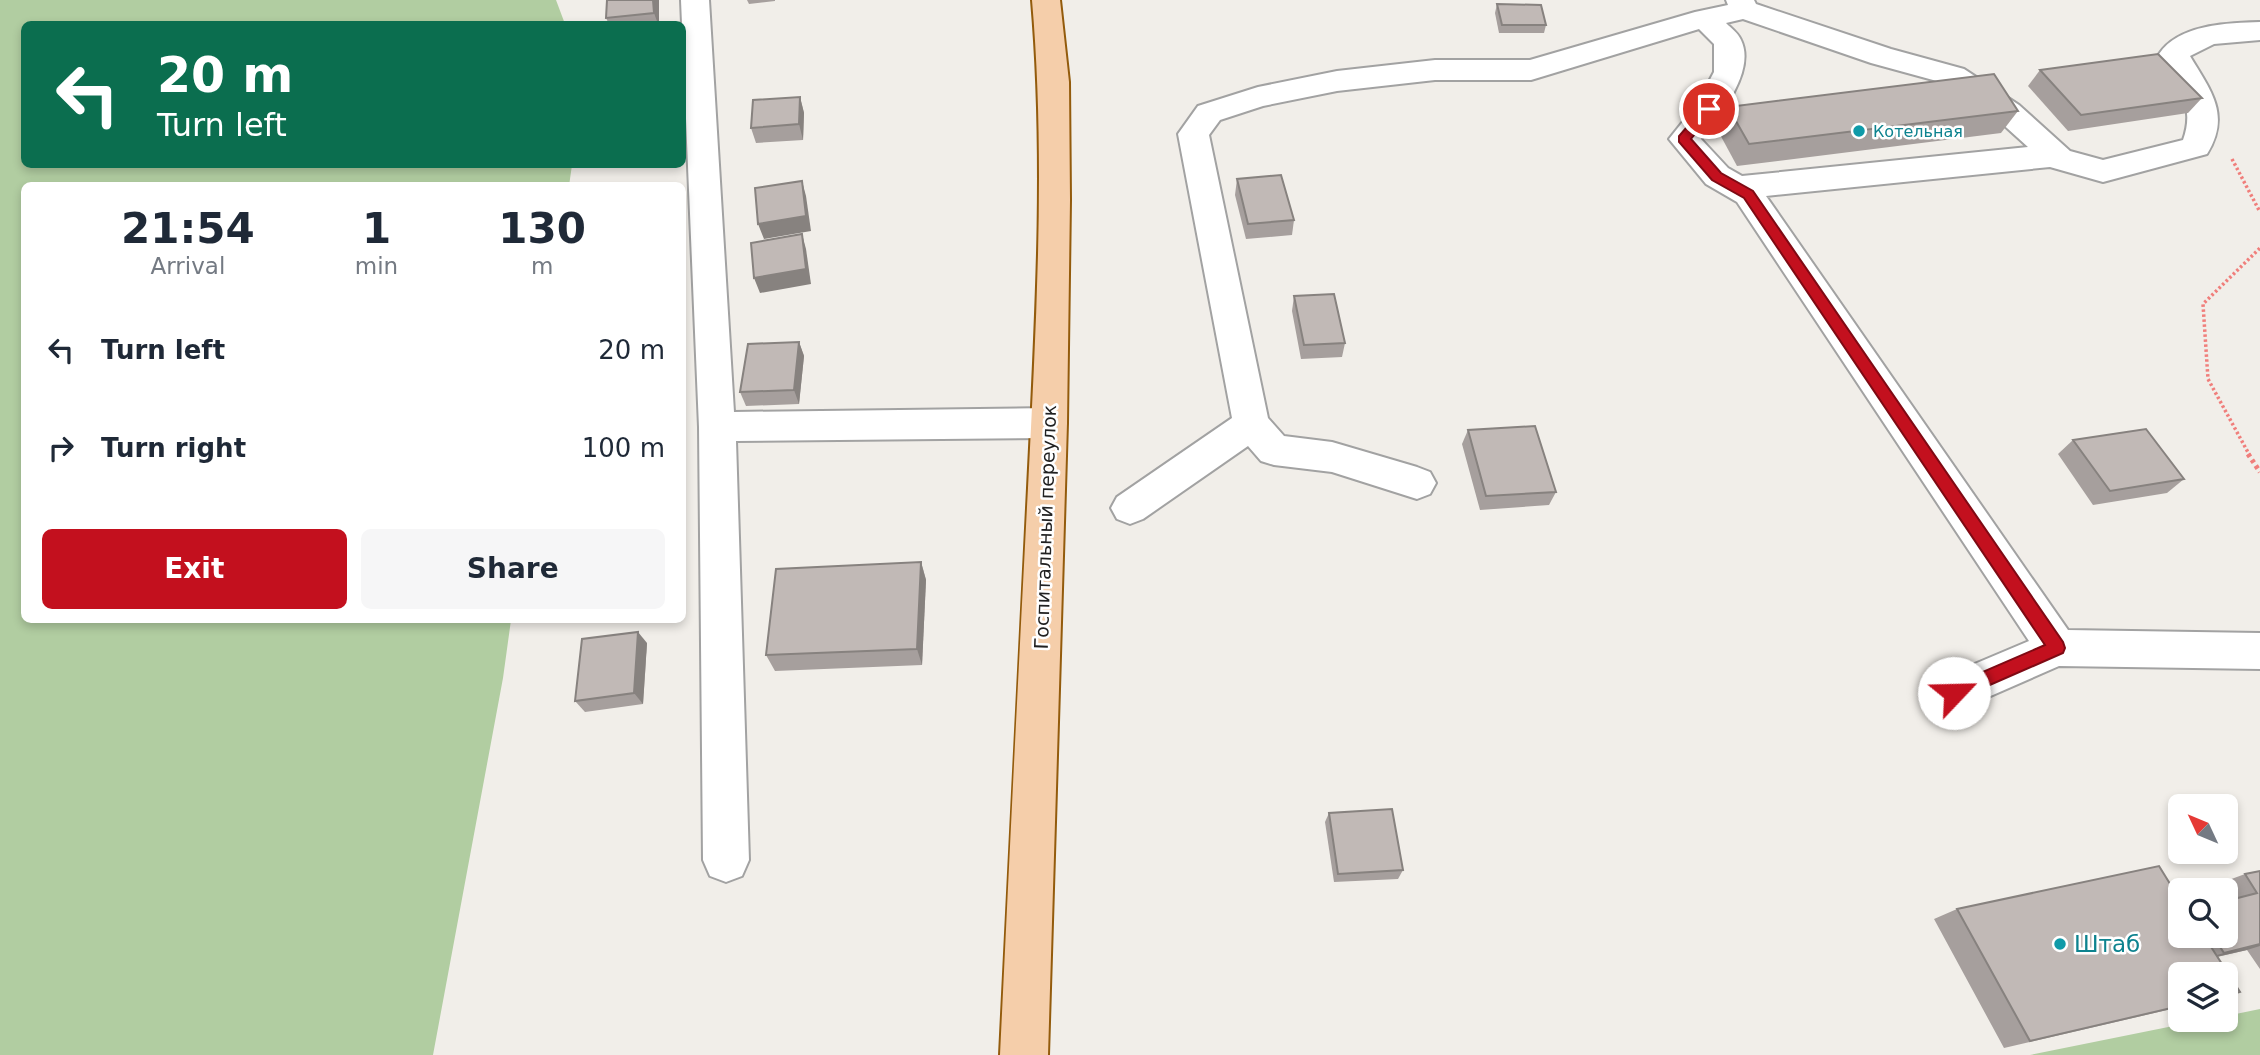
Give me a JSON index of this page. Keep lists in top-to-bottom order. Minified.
{"streets":{"main road":["Госпитальный переулок"]},"places":["Котельная","Штаб"],"north":"top left","page":{"turn":["20 m","Turn left"],"eta":["21:54","Arrival","1","min","130","m"],"list":[{"name":"Turn left","value":"20 m"},{"name":"Turn right","value":"100 m"}],"buttons":["Exit","Share"]}}
